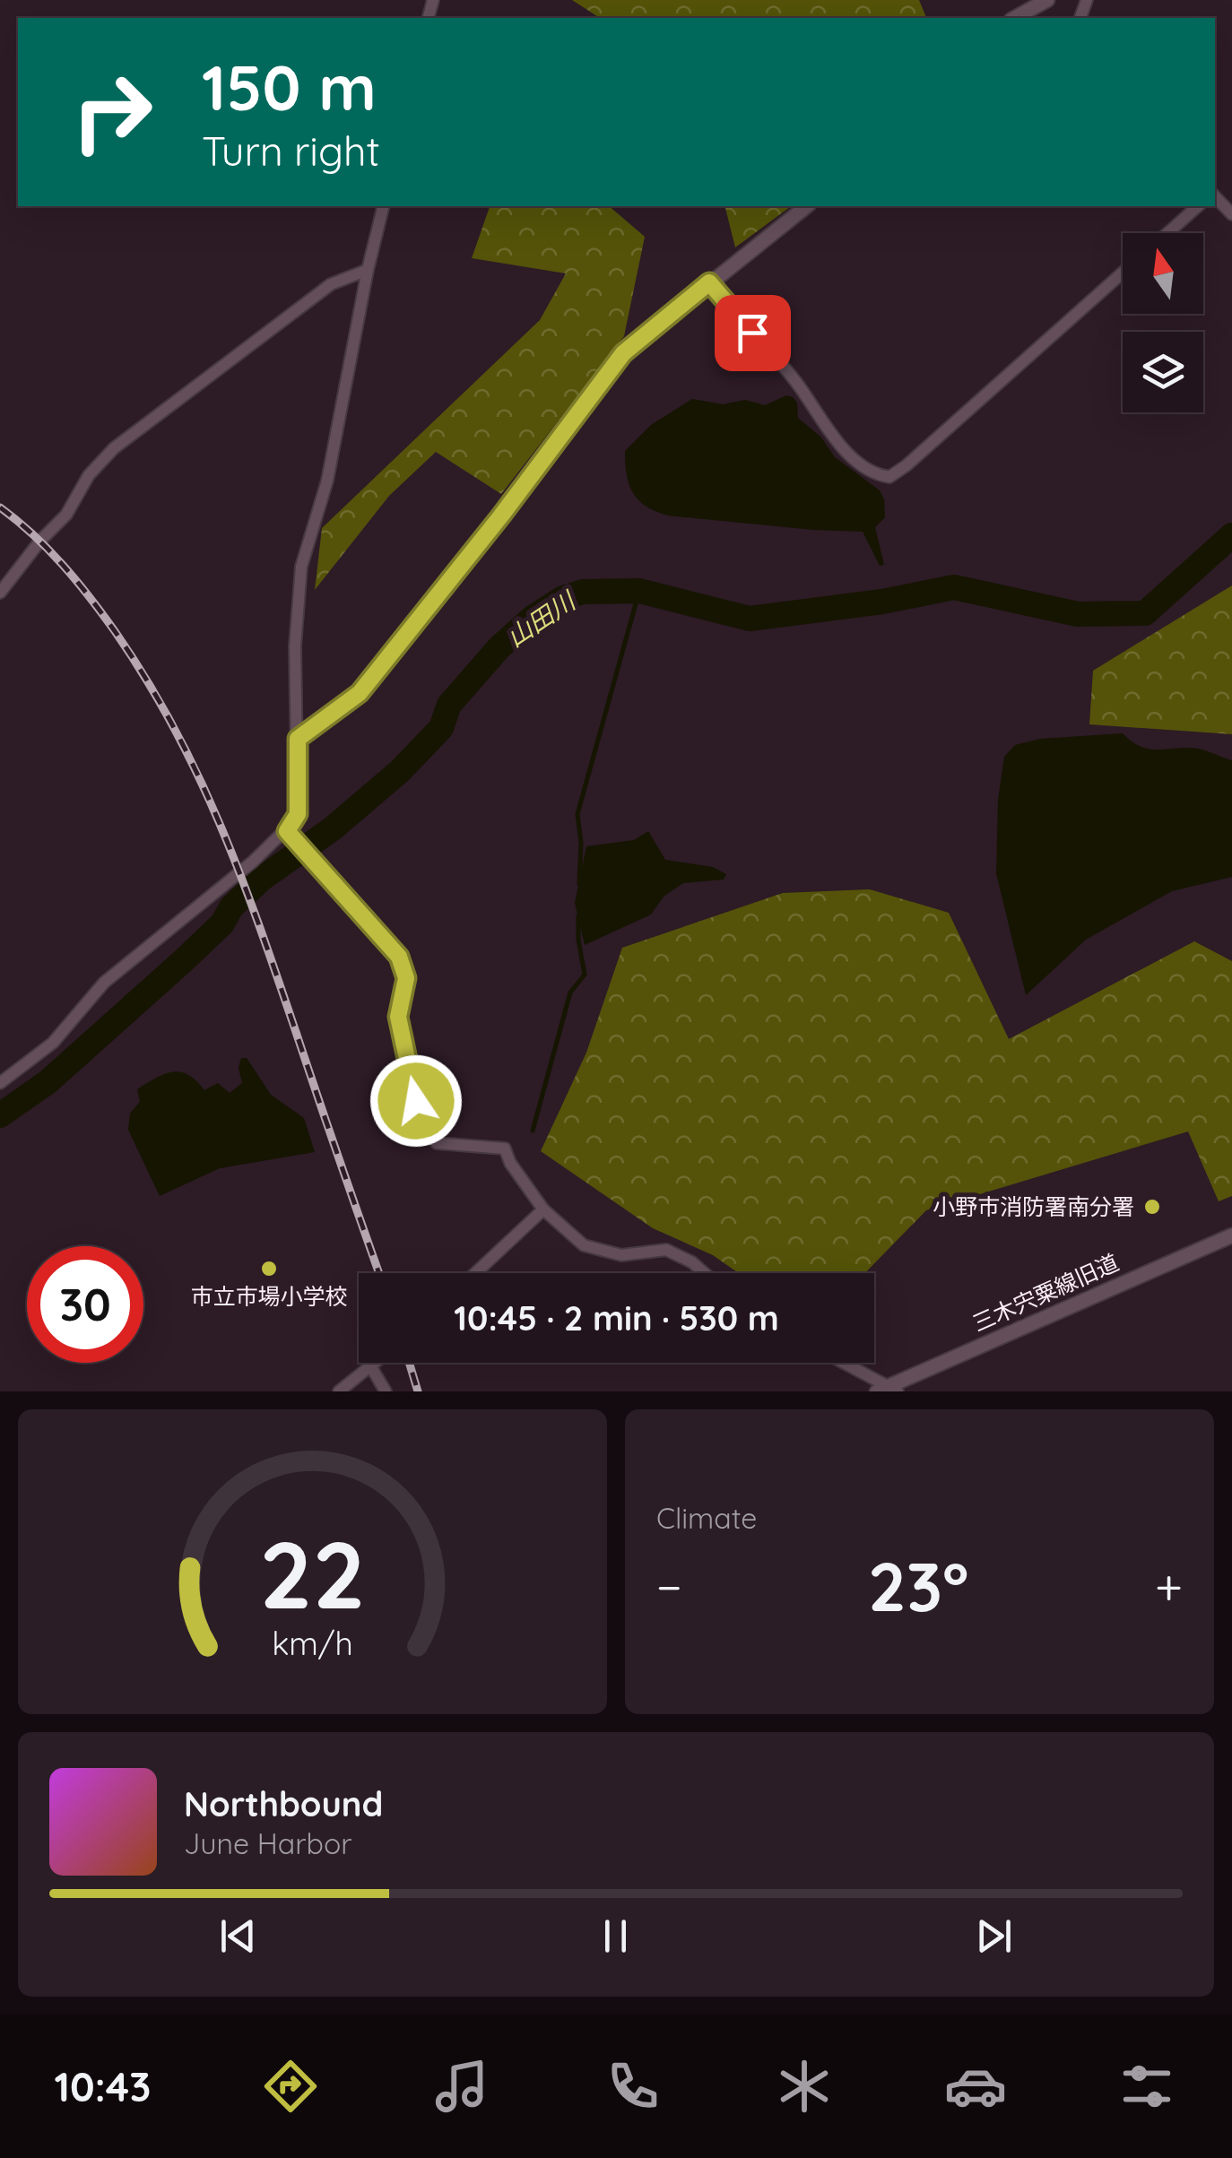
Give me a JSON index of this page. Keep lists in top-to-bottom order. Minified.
{"streets":{"street":["三木宍粟線旧道"]},"water":["山田川"],"places":["小野市消防署南分署","市立市場小学校"],"north":"top","page":{"turn":["150 m","Turn right"],"limit":"30","trip":"10:45 · 2 min · 530 m","tile":"Climate","heat":["−","23°","+"],"song":["Northbound","June Harbor"],"tabs":"10:43","gauge":["22","km/h"]}}
